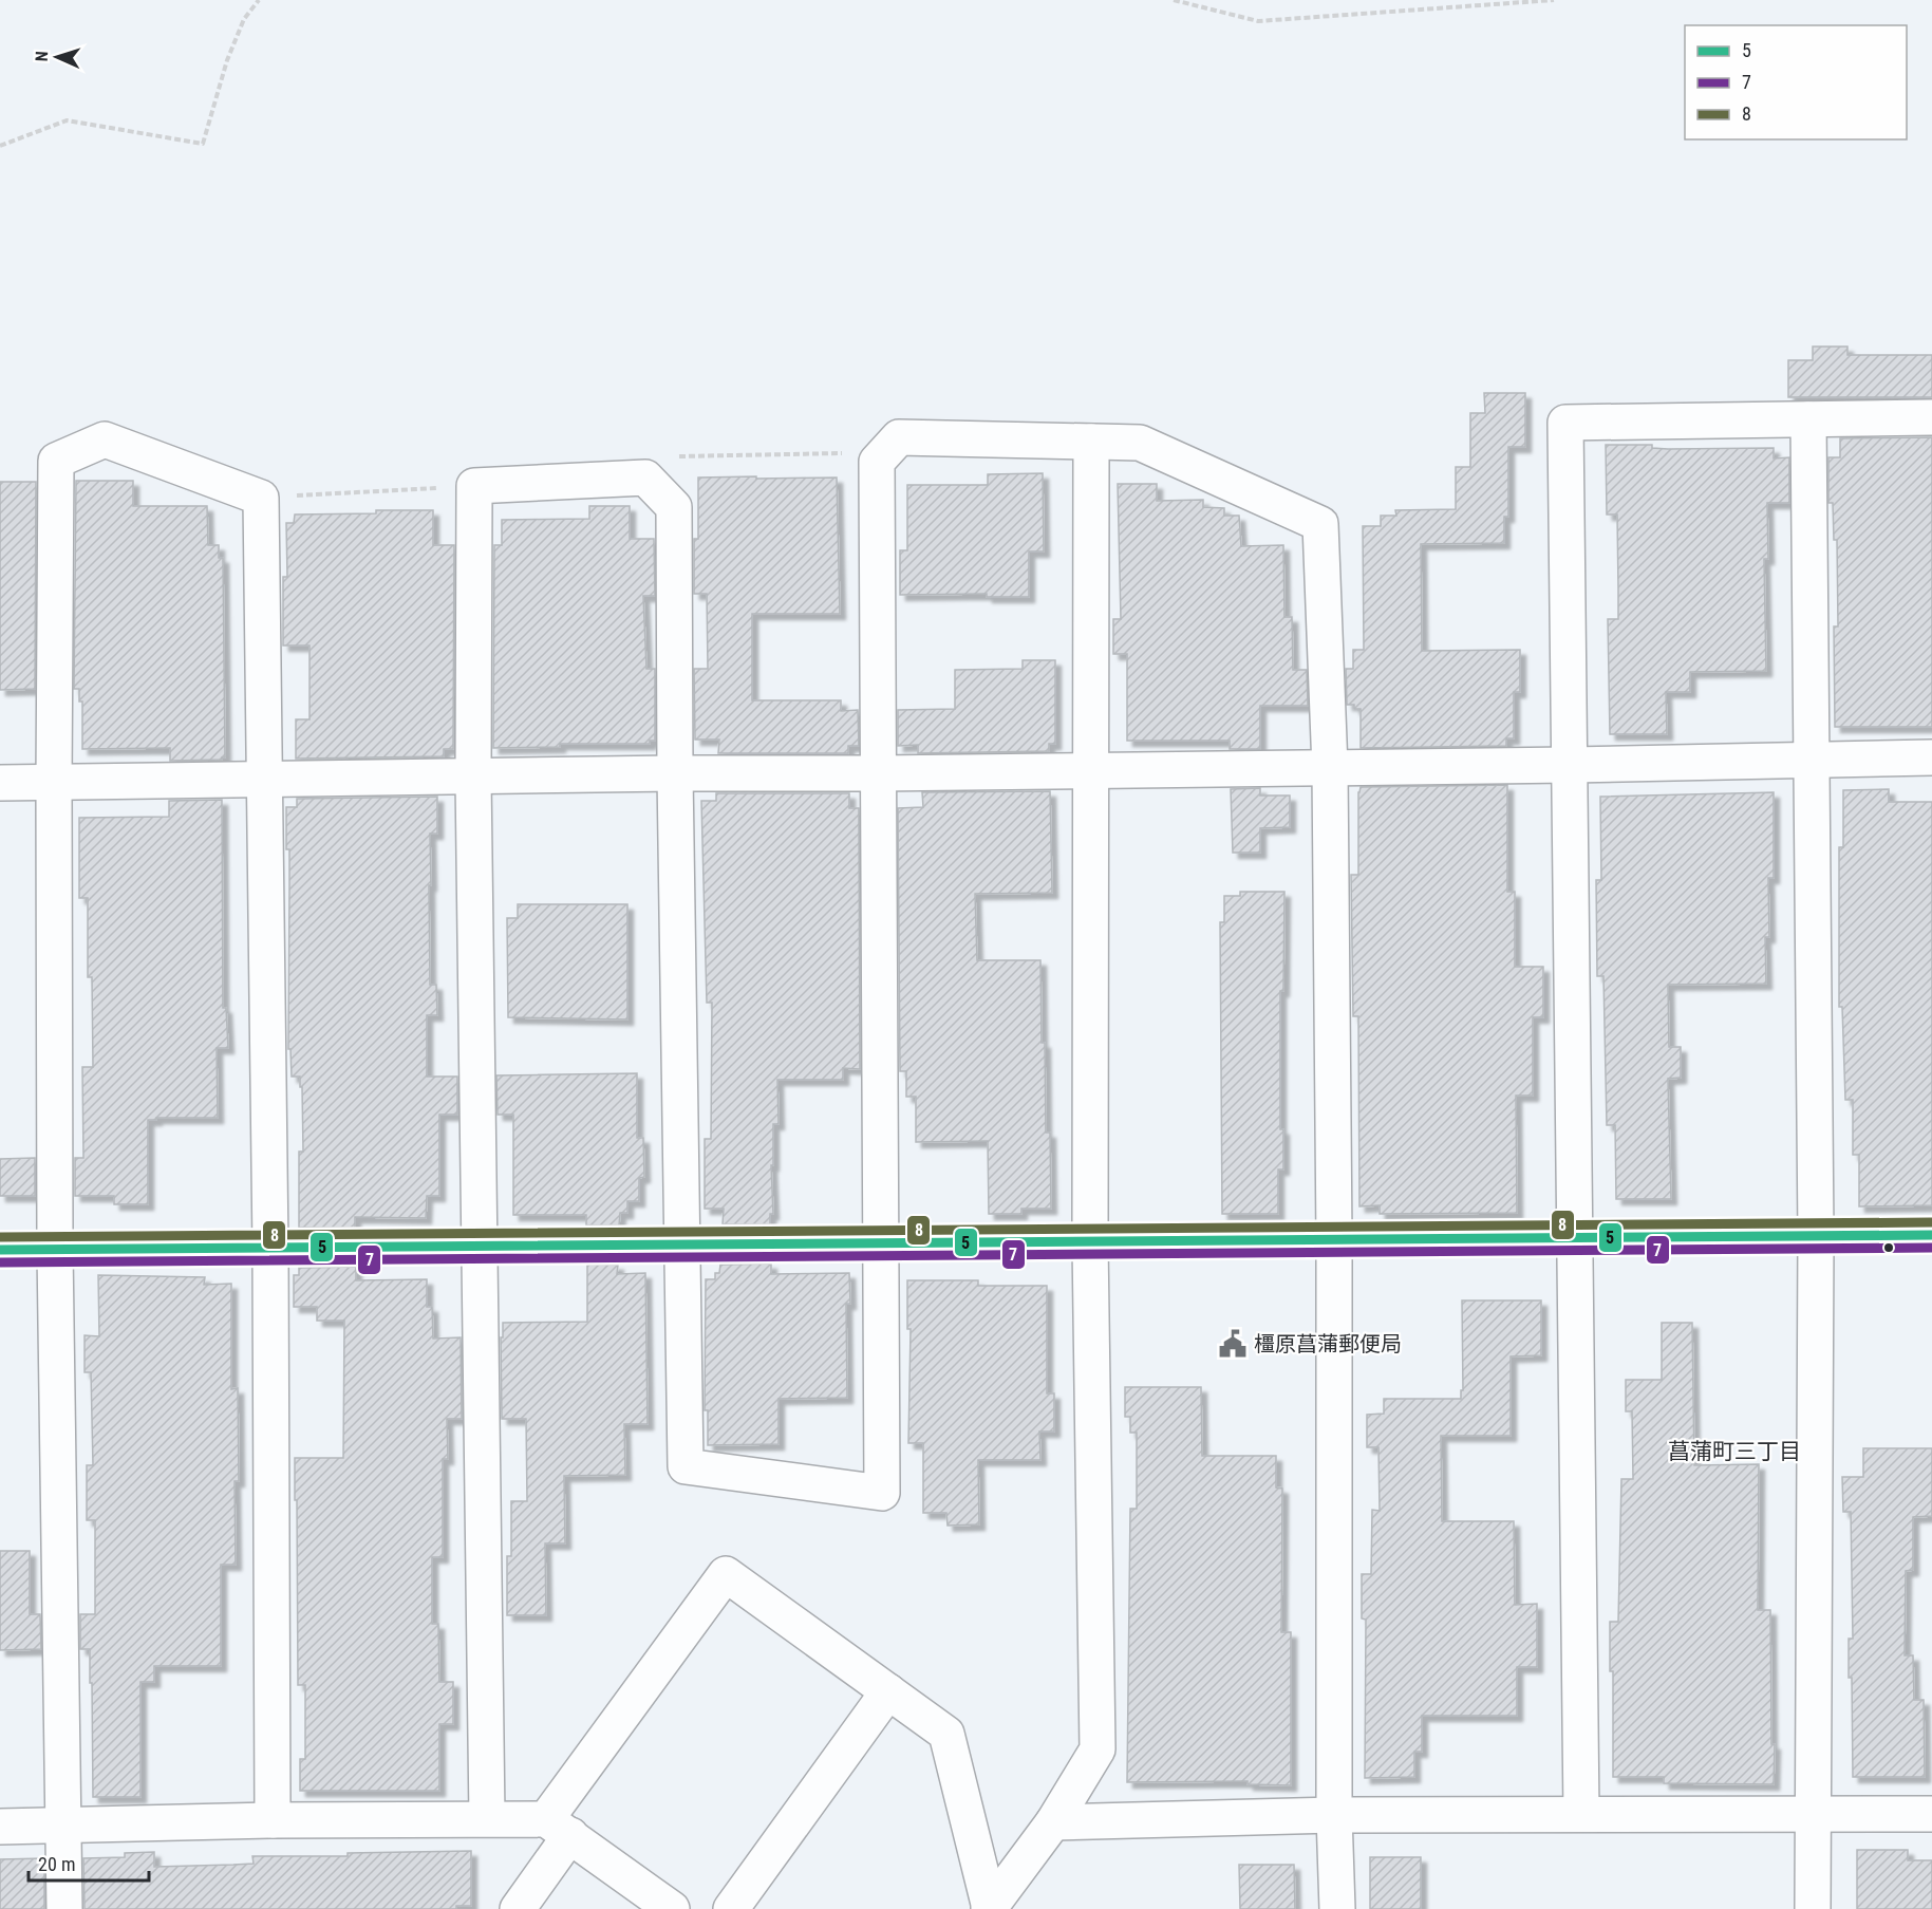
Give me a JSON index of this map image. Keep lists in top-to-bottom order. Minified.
{"districts":["菖蒲町三丁目"],"places":{"public building":["橿原菖蒲郵便局"]},"lines":["transit line 8","transit line 5","transit line 7"],"legend":["5","7","8"],"scale_bar":"20 m","north":"left"}
